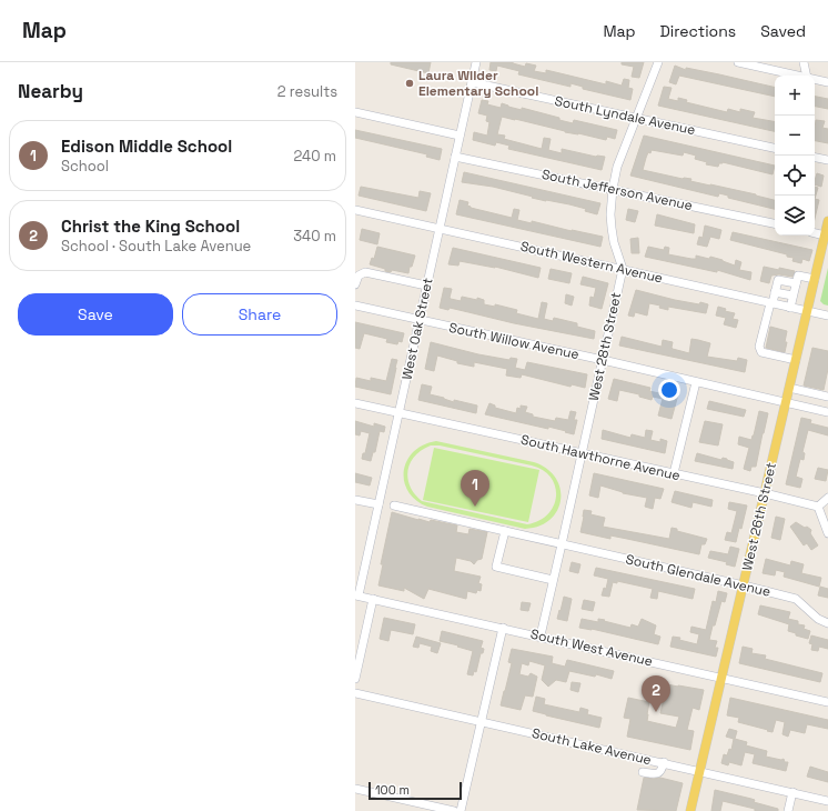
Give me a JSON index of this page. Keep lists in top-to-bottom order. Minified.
{"streets":{"main road":["West 26th Street"],"street":["South Lyndale Avenue","South Jefferson Avenue","South Western Avenue","West Oak Street","South Willow Avenue","West 28th Street","South Hawthorne Avenue","South Glendale Avenue","South West Avenue","South Lake Avenue"]},"crossings":[["South Lyndale Avenue","West Oak Street"],["South Lyndale Avenue","West 28th Street"],["South Jefferson Avenue","West Oak Street"],["South Jefferson Avenue","West 28th Street"],["South Western Avenue","West Oak Street"],["South Western Avenue","West 28th Street"],["South Western Avenue","West 26th Street"],["West Oak Street","South Willow Avenue"],["West Oak Street","South Hawthorne Avenue"],["West Oak Street","South West Avenue"],["South Willow Avenue","West 28th Street"],["South Willow Avenue","West 26th Street"],["West 28th Street","South Hawthorne Avenue"],["West 28th Street","South Glendale Avenue"],["West 28th Street","South West Avenue"],["South Hawthorne Avenue","West 26th Street"],["West 26th Street","South Glendale Avenue"],["West 26th Street","South West Avenue"],["West 26th Street","South Lake Avenue"]],"places":["Laura Wilder Elementary School"],"scale_bar":"100 m","page":{"header":"Map","nav":["Map","Directions","Saved"],"heading":["Nearby","2 results"],"map_buttons":["+","−"],"list":[{"mark":"1","name":"Edison Middle School","note":"School","value":"240 m"},{"mark":"2","name":"Christ the King School","note":"School · South Lake Avenue","value":"340 m"}],"buttons":["Save","Share"],"pins":["1","2"],"scale":"100 m"}}
